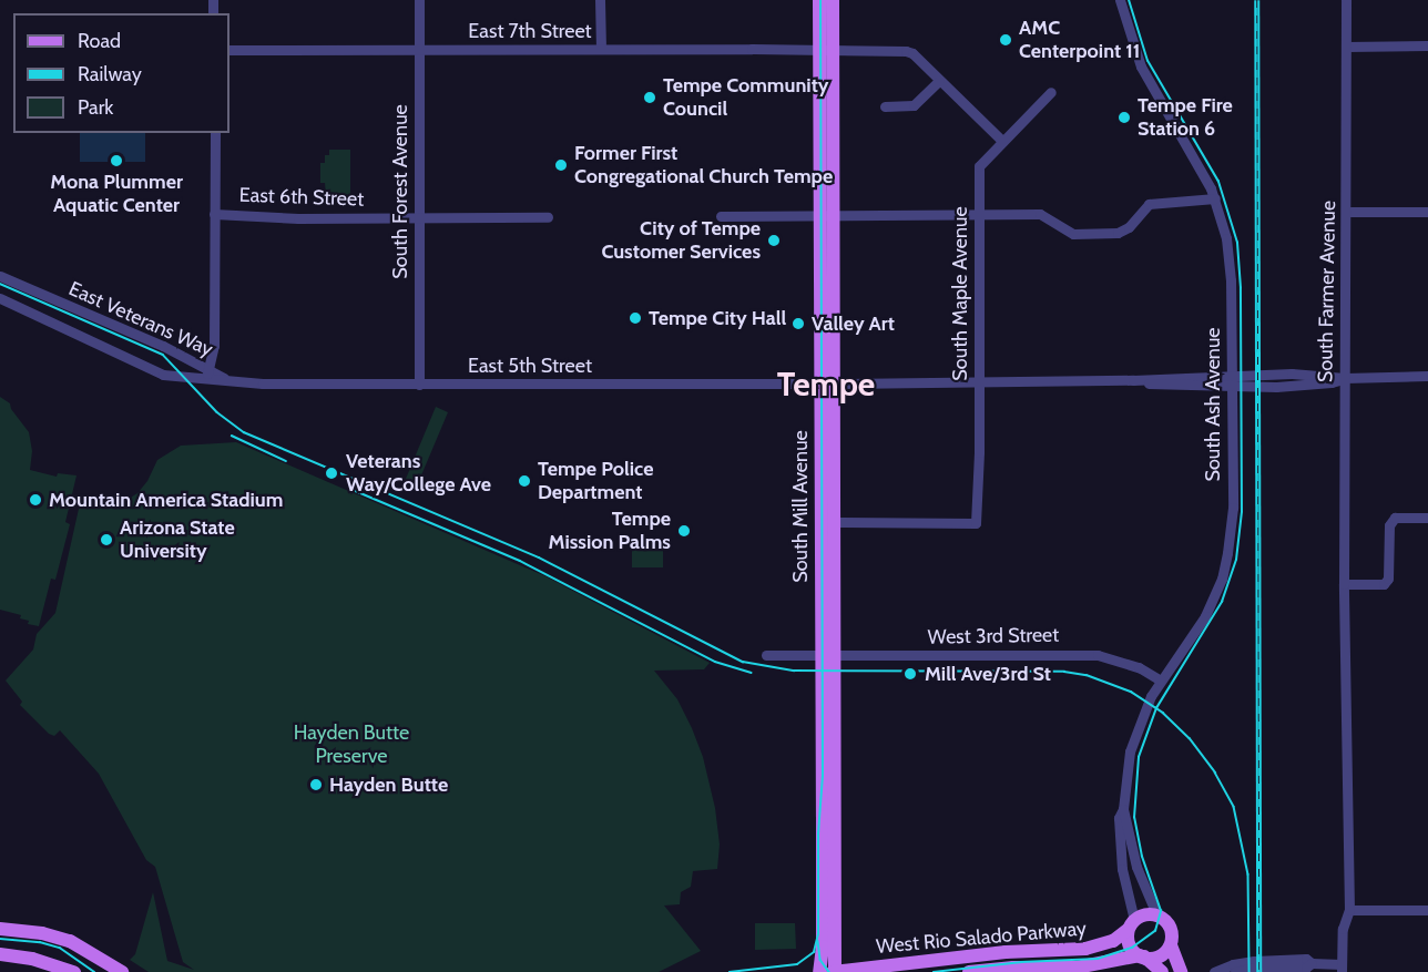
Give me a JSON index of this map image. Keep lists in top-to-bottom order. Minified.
{"streets":{"main road":["South Mill Avenue","West Rio Salado Parkway"],"street":["East 7th Street","South Forest Avenue","East 6th Street","South Farmer Avenue","South Maple Avenue","East Veterans Way","East 5th Street","South Ash Avenue","West 3rd Street"]},"crossings":[["East 7th Street","South Forest Avenue"],["East 7th Street","South Maple Avenue"],["East 7th Street","South Mill Avenue"],["South Forest Avenue","East 6th Street"],["South Forest Avenue","East 5th Street"],["South Maple Avenue","East 5th Street"],["South Maple Avenue","South Mill Avenue"],["East Veterans Way","East 5th Street"],["East 5th Street","South Mill Avenue"],["South Ash Avenue","West 3rd Street"],["South Ash Avenue","West Rio Salado Parkway"],["South Mill Avenue","West 3rd Street"],["South Mill Avenue","West Rio Salado Parkway"]],"districts":["Tempe"],"parks":["Hayden Butte Preserve"],"places":["AMC Centerpoint 11","Tempe Community Council","Tempe Fire Station 6","Mona Plummer Aquatic Center","Former First Congregational Church Tempe","City of Tempe Customer Services","Tempe City Hall","Valley Art","Veterans Way/College Ave","Tempe Police Department","Mountain America Stadium","Tempe Mission Palms","Arizona State University","Mill Ave/3rd St","Hayden Butte"],"legend":["Road","Railway","Park"]}
